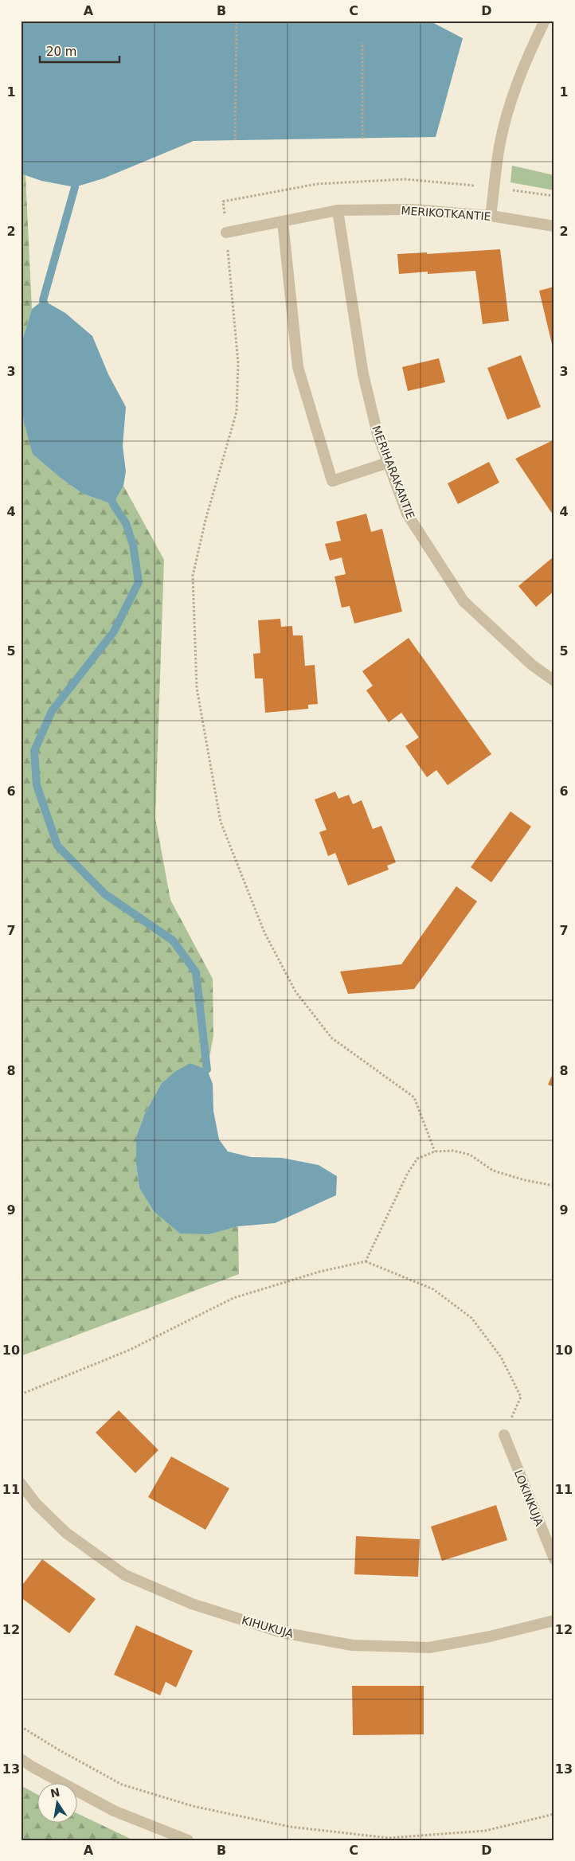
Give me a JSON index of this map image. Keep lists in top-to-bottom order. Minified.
{"streets":{"street":["MERIKOTKANTIE","MERIHARAKANTIE","LOKINKUJA","KIHUKUJA"]},"crossings":[["MERIKOTKANTIE","MERIHARAKANTIE"]],"scale_bar":"20 m","north":"top","grid":{"columns":["A","B","C","D"],"rows":["1","2","3","4","5","6","7","8","9","10","11","12","13"]}}
